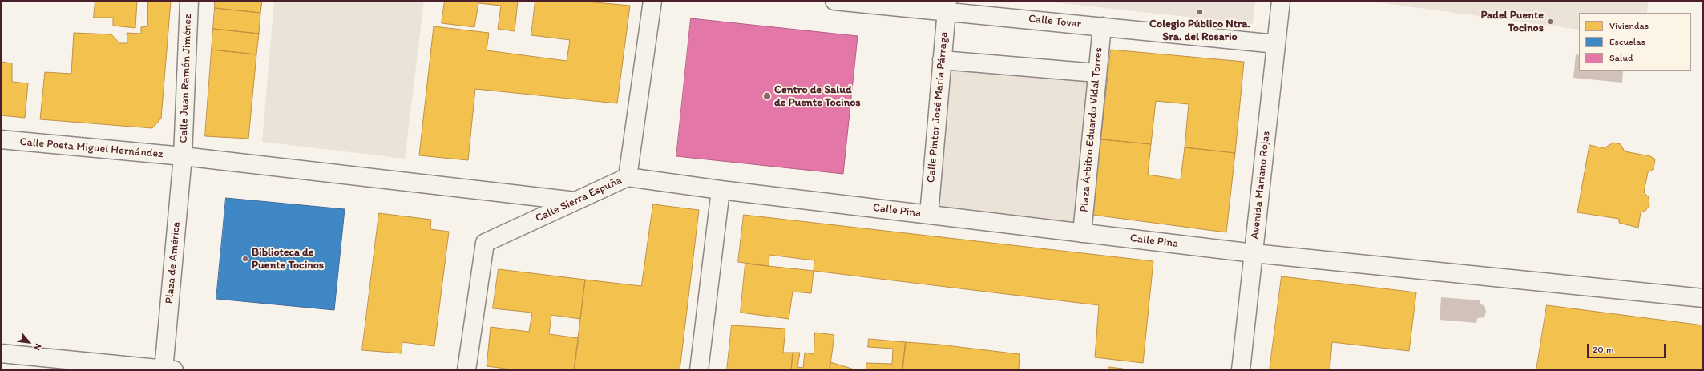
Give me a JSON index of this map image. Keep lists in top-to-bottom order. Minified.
{"streets":{"street":["Calle Tovar","Calle Juan Ramón Jiménez","Calle Pintor José María Párraga","Plaza Árbitro Eduardo Vidal Torres","Calle Poeta Miguel Hernández","Avenida Mariano Rojas","Calle Sierra Espuña","Calle Pina","Plaza de América"]},"crossings":[["Calle Tovar","Calle Pintor José María Párraga"],["Calle Tovar","Plaza Árbitro Eduardo Vidal Torres"],["Calle Tovar","Avenida Mariano Rojas"],["Calle Juan Ramón Jiménez","Calle Poeta Miguel Hernández"],["Calle Juan Ramón Jiménez","Plaza de América"],["Calle Pintor José María Párraga","Calle Pina"],["Plaza Árbitro Eduardo Vidal Torres","Calle Pina"],["Calle Poeta Miguel Hernández","Calle Sierra Espuña"],["Calle Poeta Miguel Hernández","Plaza de América"],["Avenida Mariano Rojas","Calle Pina"],["Calle Sierra Espuña","Calle Pina"]],"places":["Colegio Público Ntra. Sra. del Rosario","Padel Puente Tocinos","Centro de Salud de Puente Tocinos","Biblioteca de Puente Tocinos"],"legend":["Viviendas","Escuelas","Salud"],"scale_bar":"20 m","north":"bottom right"}
